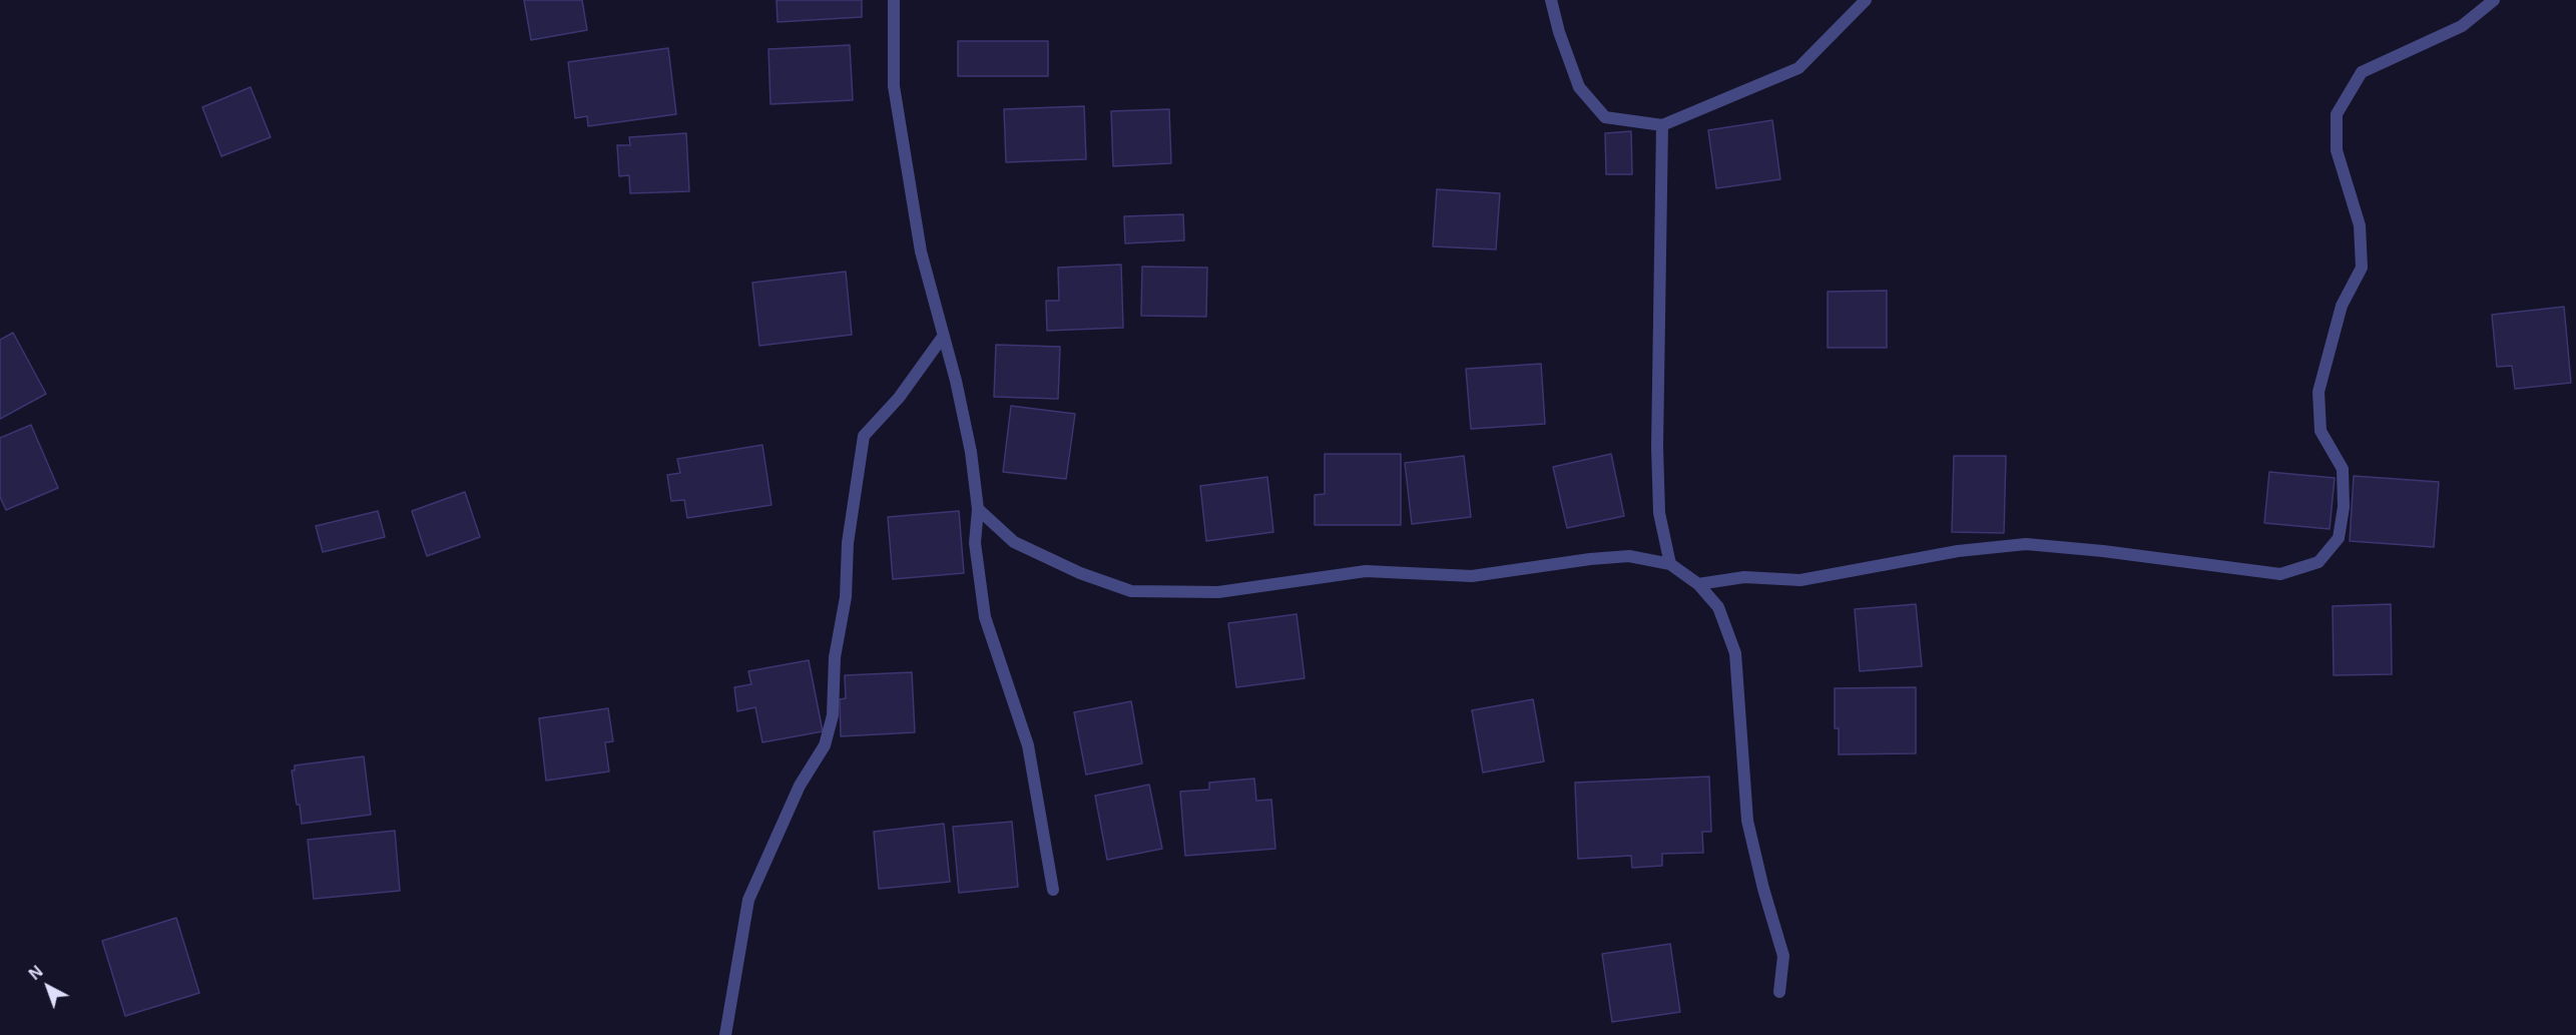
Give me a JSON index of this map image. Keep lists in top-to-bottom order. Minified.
{"north":"top left"}
